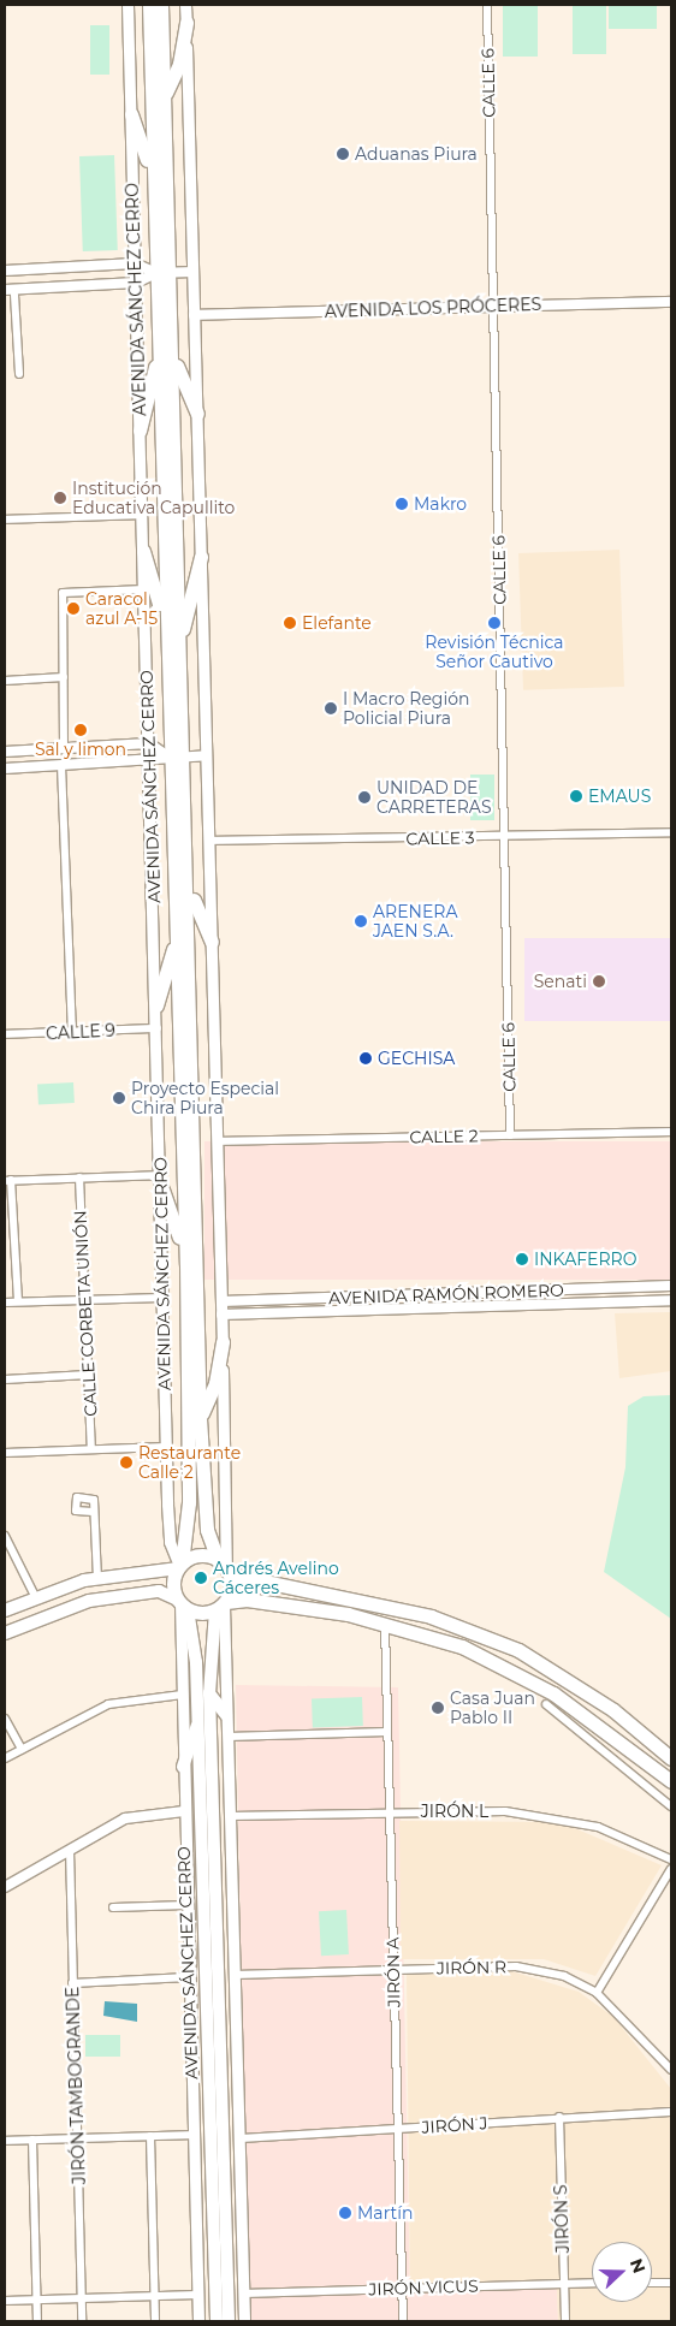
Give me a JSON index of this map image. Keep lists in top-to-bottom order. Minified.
{"streets":{"highway":["AVENIDA SÁNCHEZ CERRO"],"street":["CALLE 6","AVENIDA LOS PRÓCERES","CALLE 3","CALLE 9","CALLE 2","AVENIDA RAMÓN ROMERO","CALLE CORBETA UNIÓN","JIRÓN L","JIRÓN R","JIRÓN A","JIRÓN TAMBOGRANDE","JIRÓN J","JIRÓN S","JIRÓN VICUS"]},"crossings":[["CALLE 6","AVENIDA LOS PRÓCERES"],["CALLE 6","CALLE 3"],["CALLE 6","CALLE 2"],["AVENIDA SÁNCHEZ CERRO","CALLE 9"],["JIRÓN L","JIRÓN A"],["JIRÓN R","JIRÓN A"],["JIRÓN A","JIRÓN J"],["JIRÓN A","JIRÓN VICUS"],["JIRÓN J","JIRÓN S"],["JIRÓN S","JIRÓN VICUS"]],"places":["Aduanas Piura","Institución Educativa Capullito","Makro","Caracol azul A-15","Elefante","Revisión Técnica Señor Cautivo","I Macro Región Policial Piura","Sal y limon","EMAUS","UNIDAD DE CARRETERAS","ARENERA JAEN S.A.","Senati","GECHISA","Proyecto Especial Chira Piura","INKAFERRO","Restaurante Calle 2","Andrés Avelino Cáceres","Casa Juan Pablo II","Martín"],"north":"right"}
